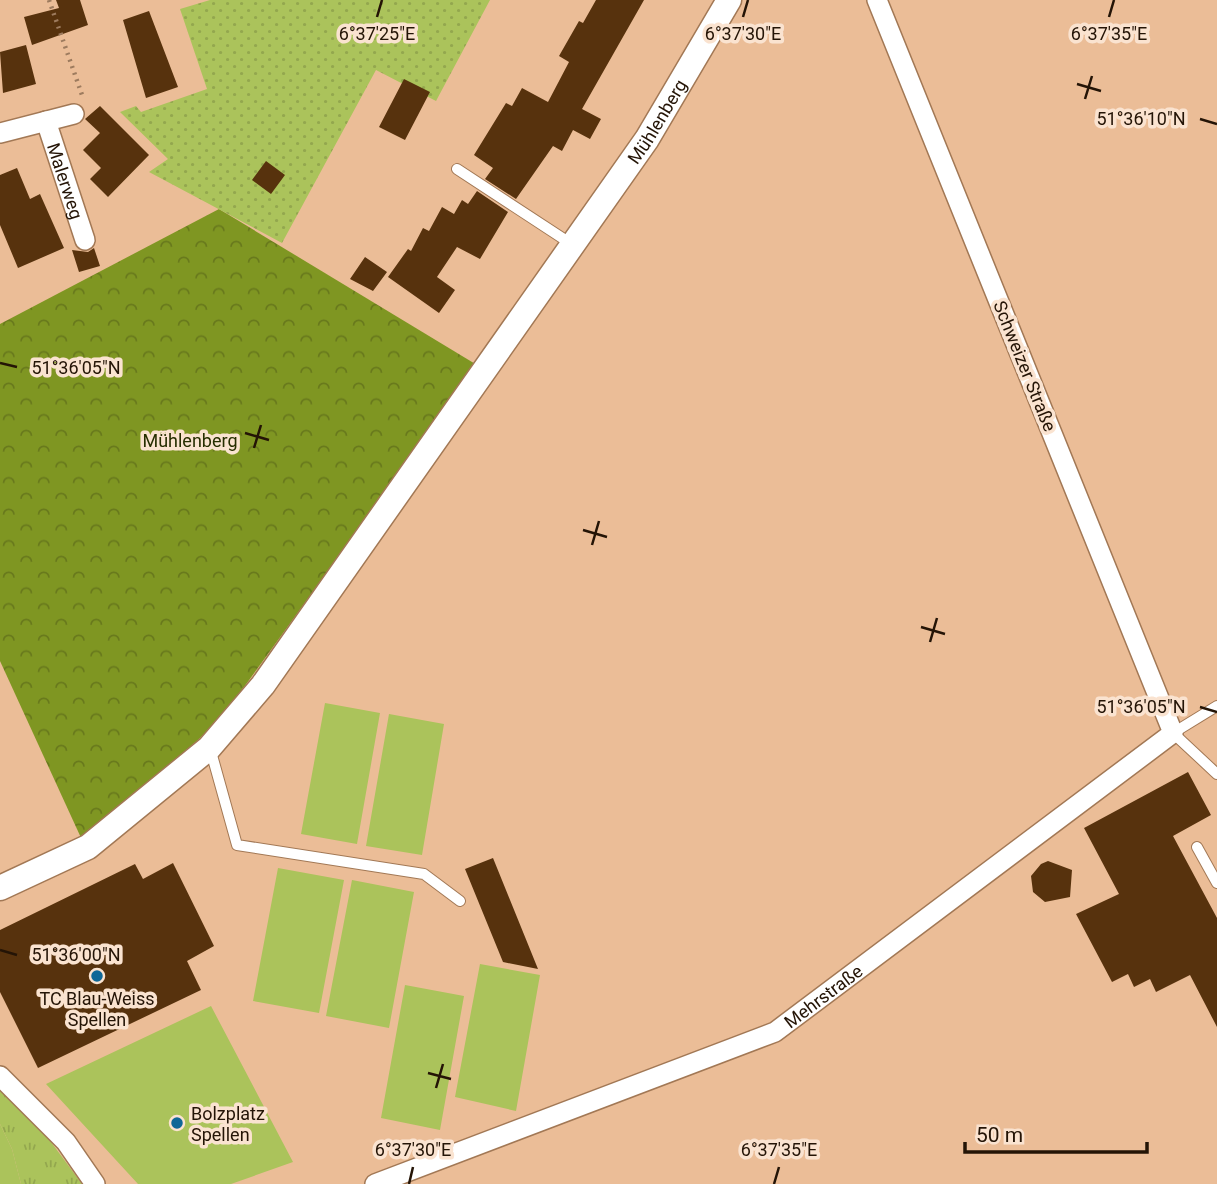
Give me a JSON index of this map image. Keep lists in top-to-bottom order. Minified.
{"streets":{"street":["Mühlenberg","Malerweg","Schweizer Straße","Mehrstraße"]},"crossings":[["Schweizer Straße","Mehrstraße"]],"parks":["Mühlenberg"],"places":["TC Blau-Weiss Spellen","Bolzplatz Spellen"],"scale_bar":"50 m","coordinates":["6°37'25\"E","6°37'30\"E","6°37'35\"E","51°36'10\"N","51°36'05\"N","51°36'00\"N"]}
